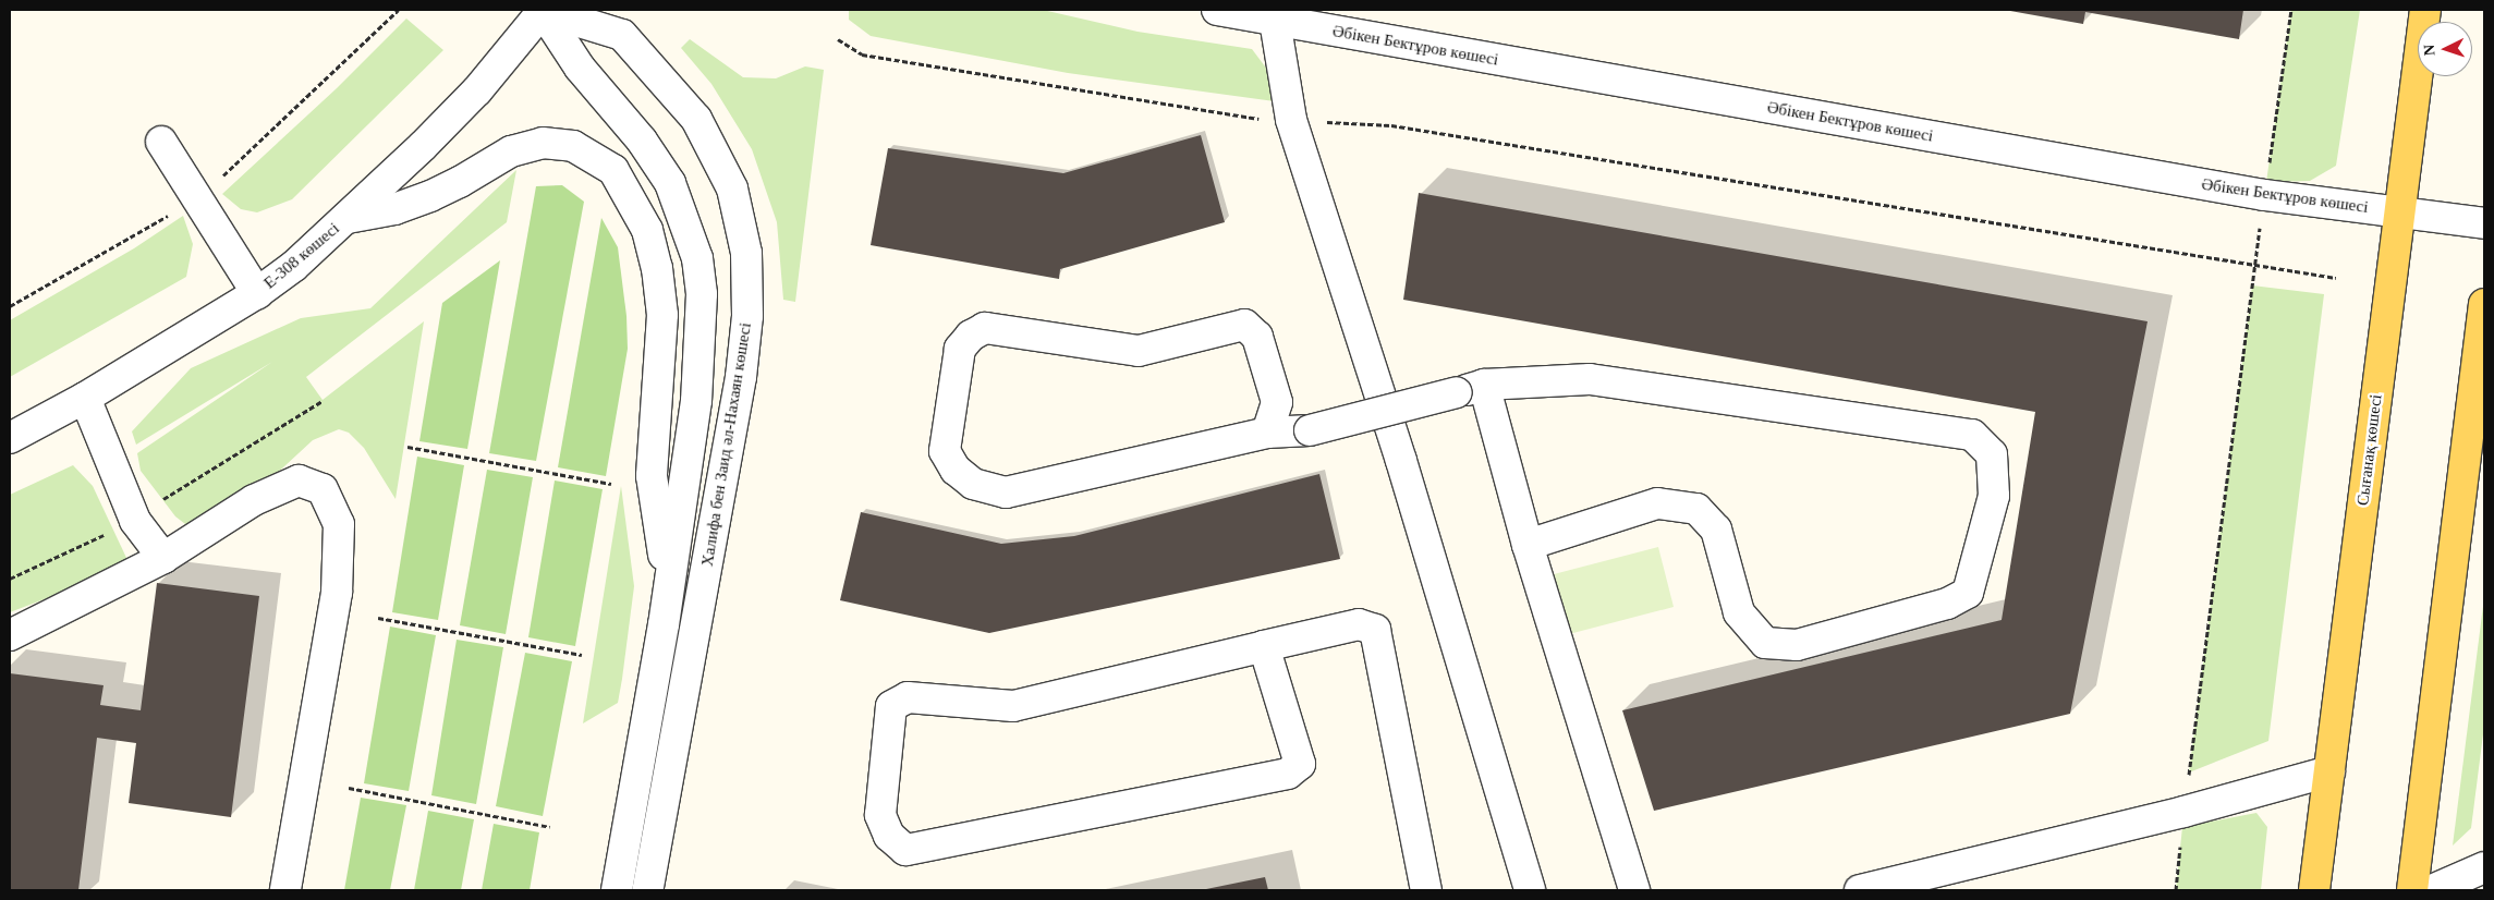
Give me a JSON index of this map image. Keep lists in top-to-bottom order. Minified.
{"streets":{"main road":["Сығанақ көшесі"],"street":["Әбікен Бектұров көшесі","Е-308 көшесі","Халифа бен Заид әл-Нахаян көшесі"]},"crossings":[["Әбікен Бектұров көшесі","Сығанақ көшесі"],["Е-308 көшесі","Халифа бен Заид әл-Нахаян көшесі"]],"north":"left"}
